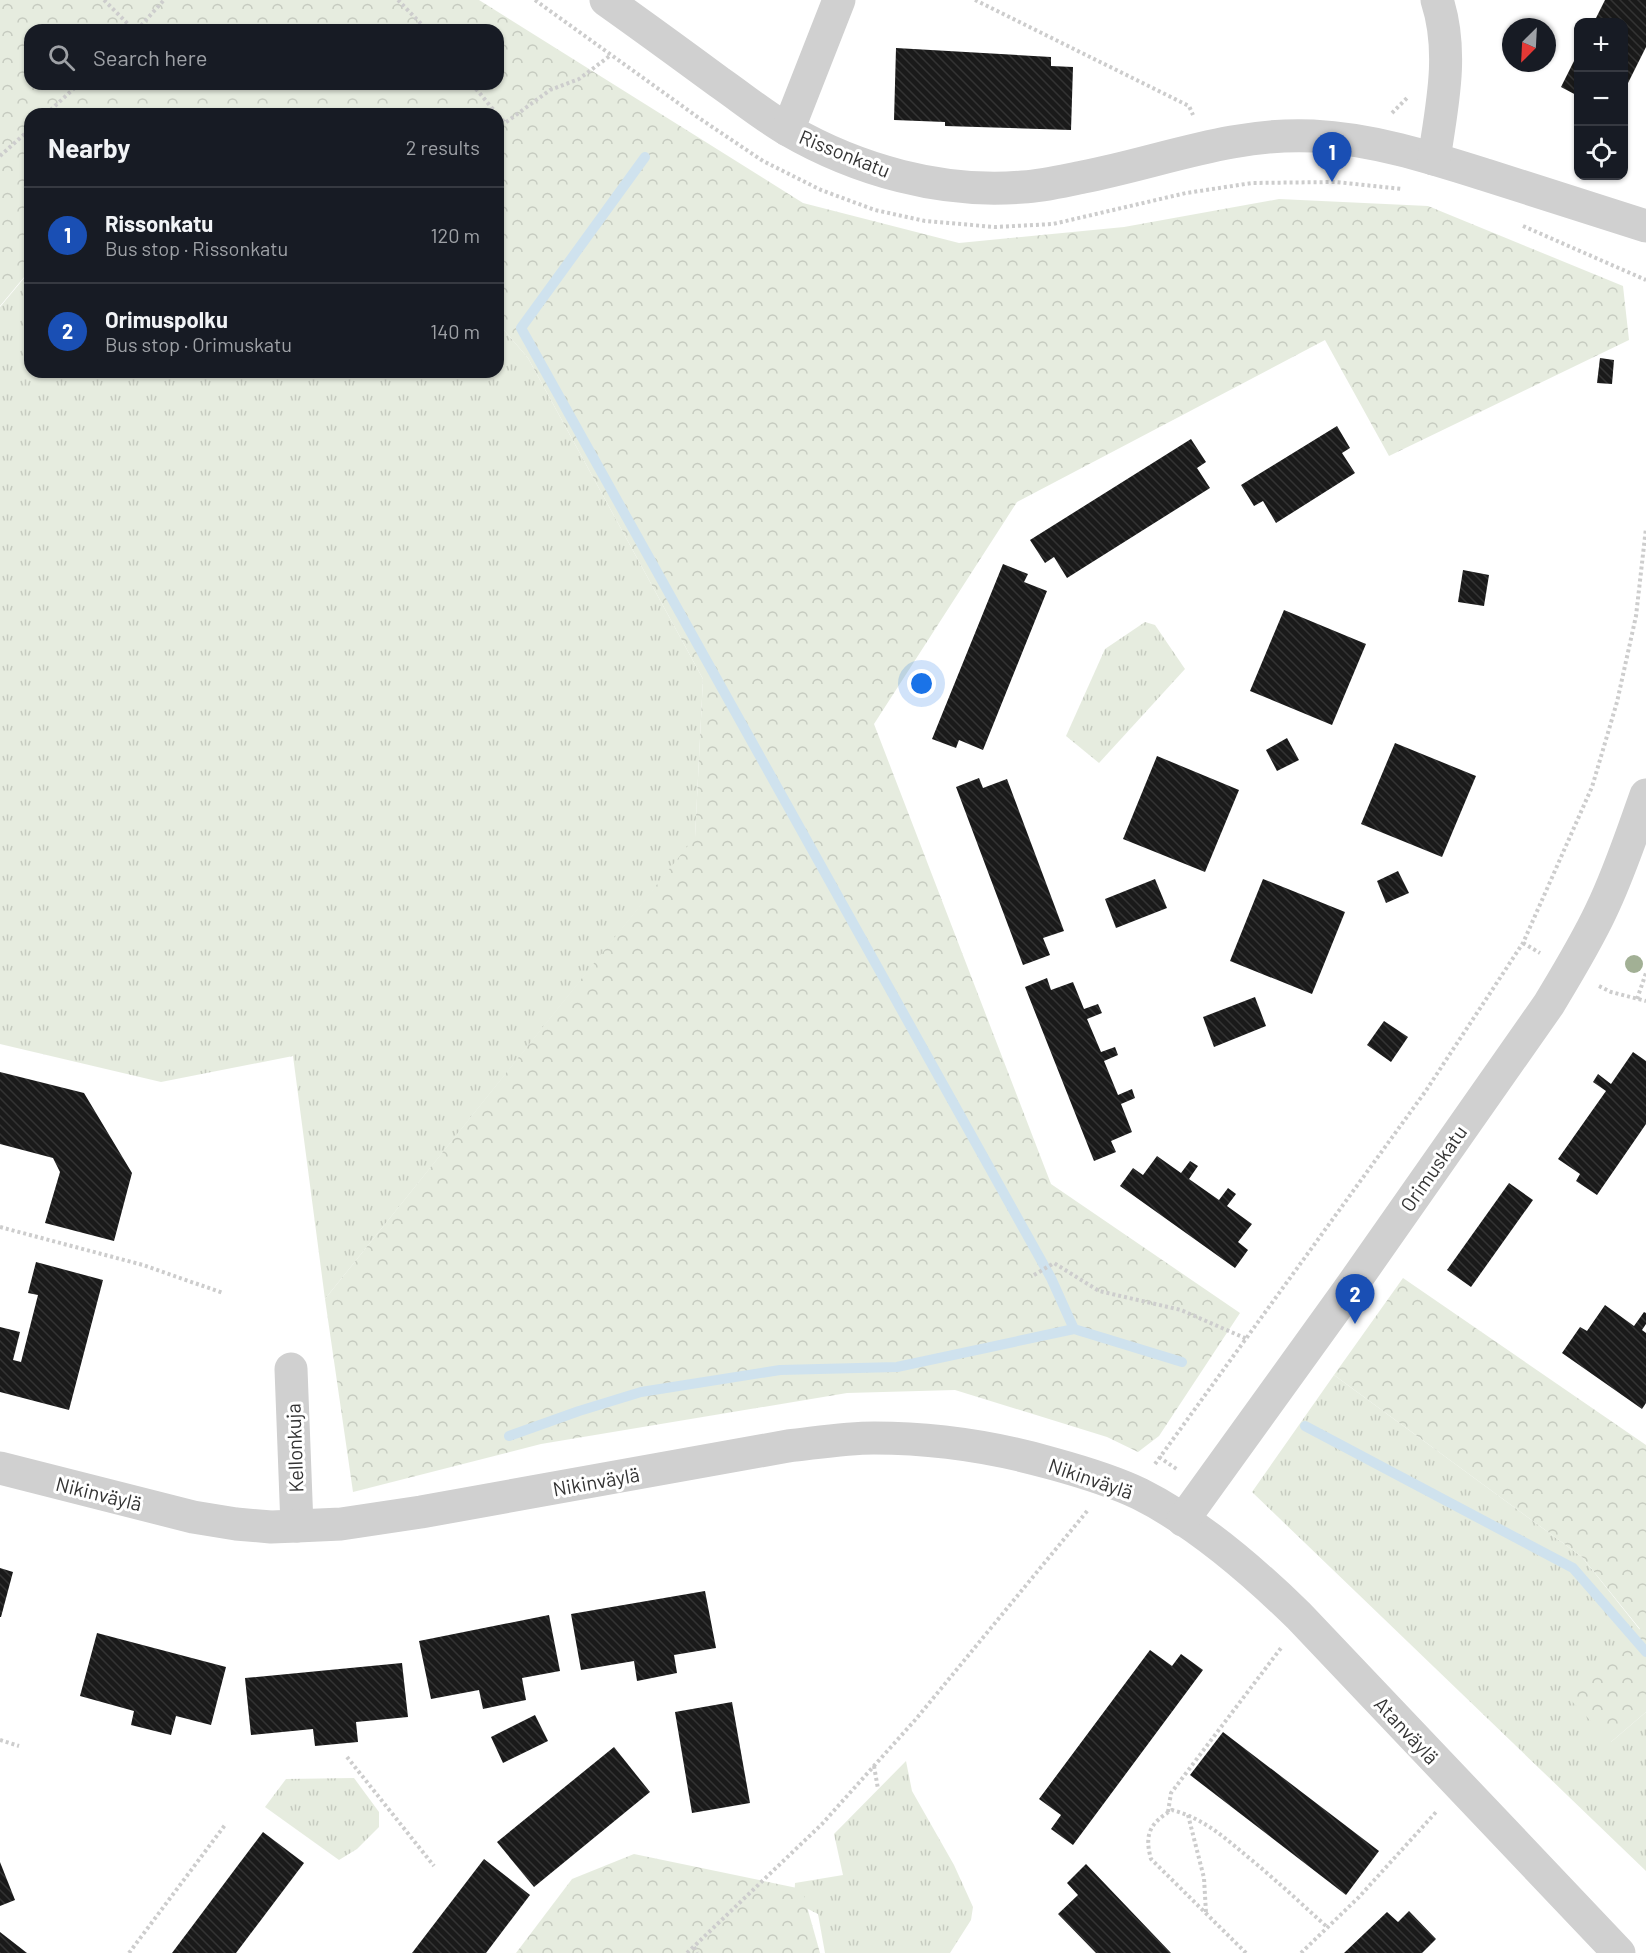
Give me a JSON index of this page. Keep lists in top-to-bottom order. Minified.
{"streets":{"street":["Rissonkatu","Orimuskatu","Kellonkuja","Nikinväylä","Atanväylä"]},"crossings":[["Orimuskatu","Nikinväylä"],["Orimuskatu","Atanväylä"],["Kellonkuja","Nikinväylä"],["Nikinväylä","Atanväylä"]],"north":"bottom left","page":{"map_buttons":["+","−"],"search":"Search here","heading":["Nearby","2 results"],"pins":["1","2"],"list":[{"mark":"1","name":"Rissonkatu","note":"Bus stop · Rissonkatu","value":"120 m"},{"mark":"2","name":"Orimuspolku","note":"Bus stop · Orimuskatu","value":"140 m"}]}}
